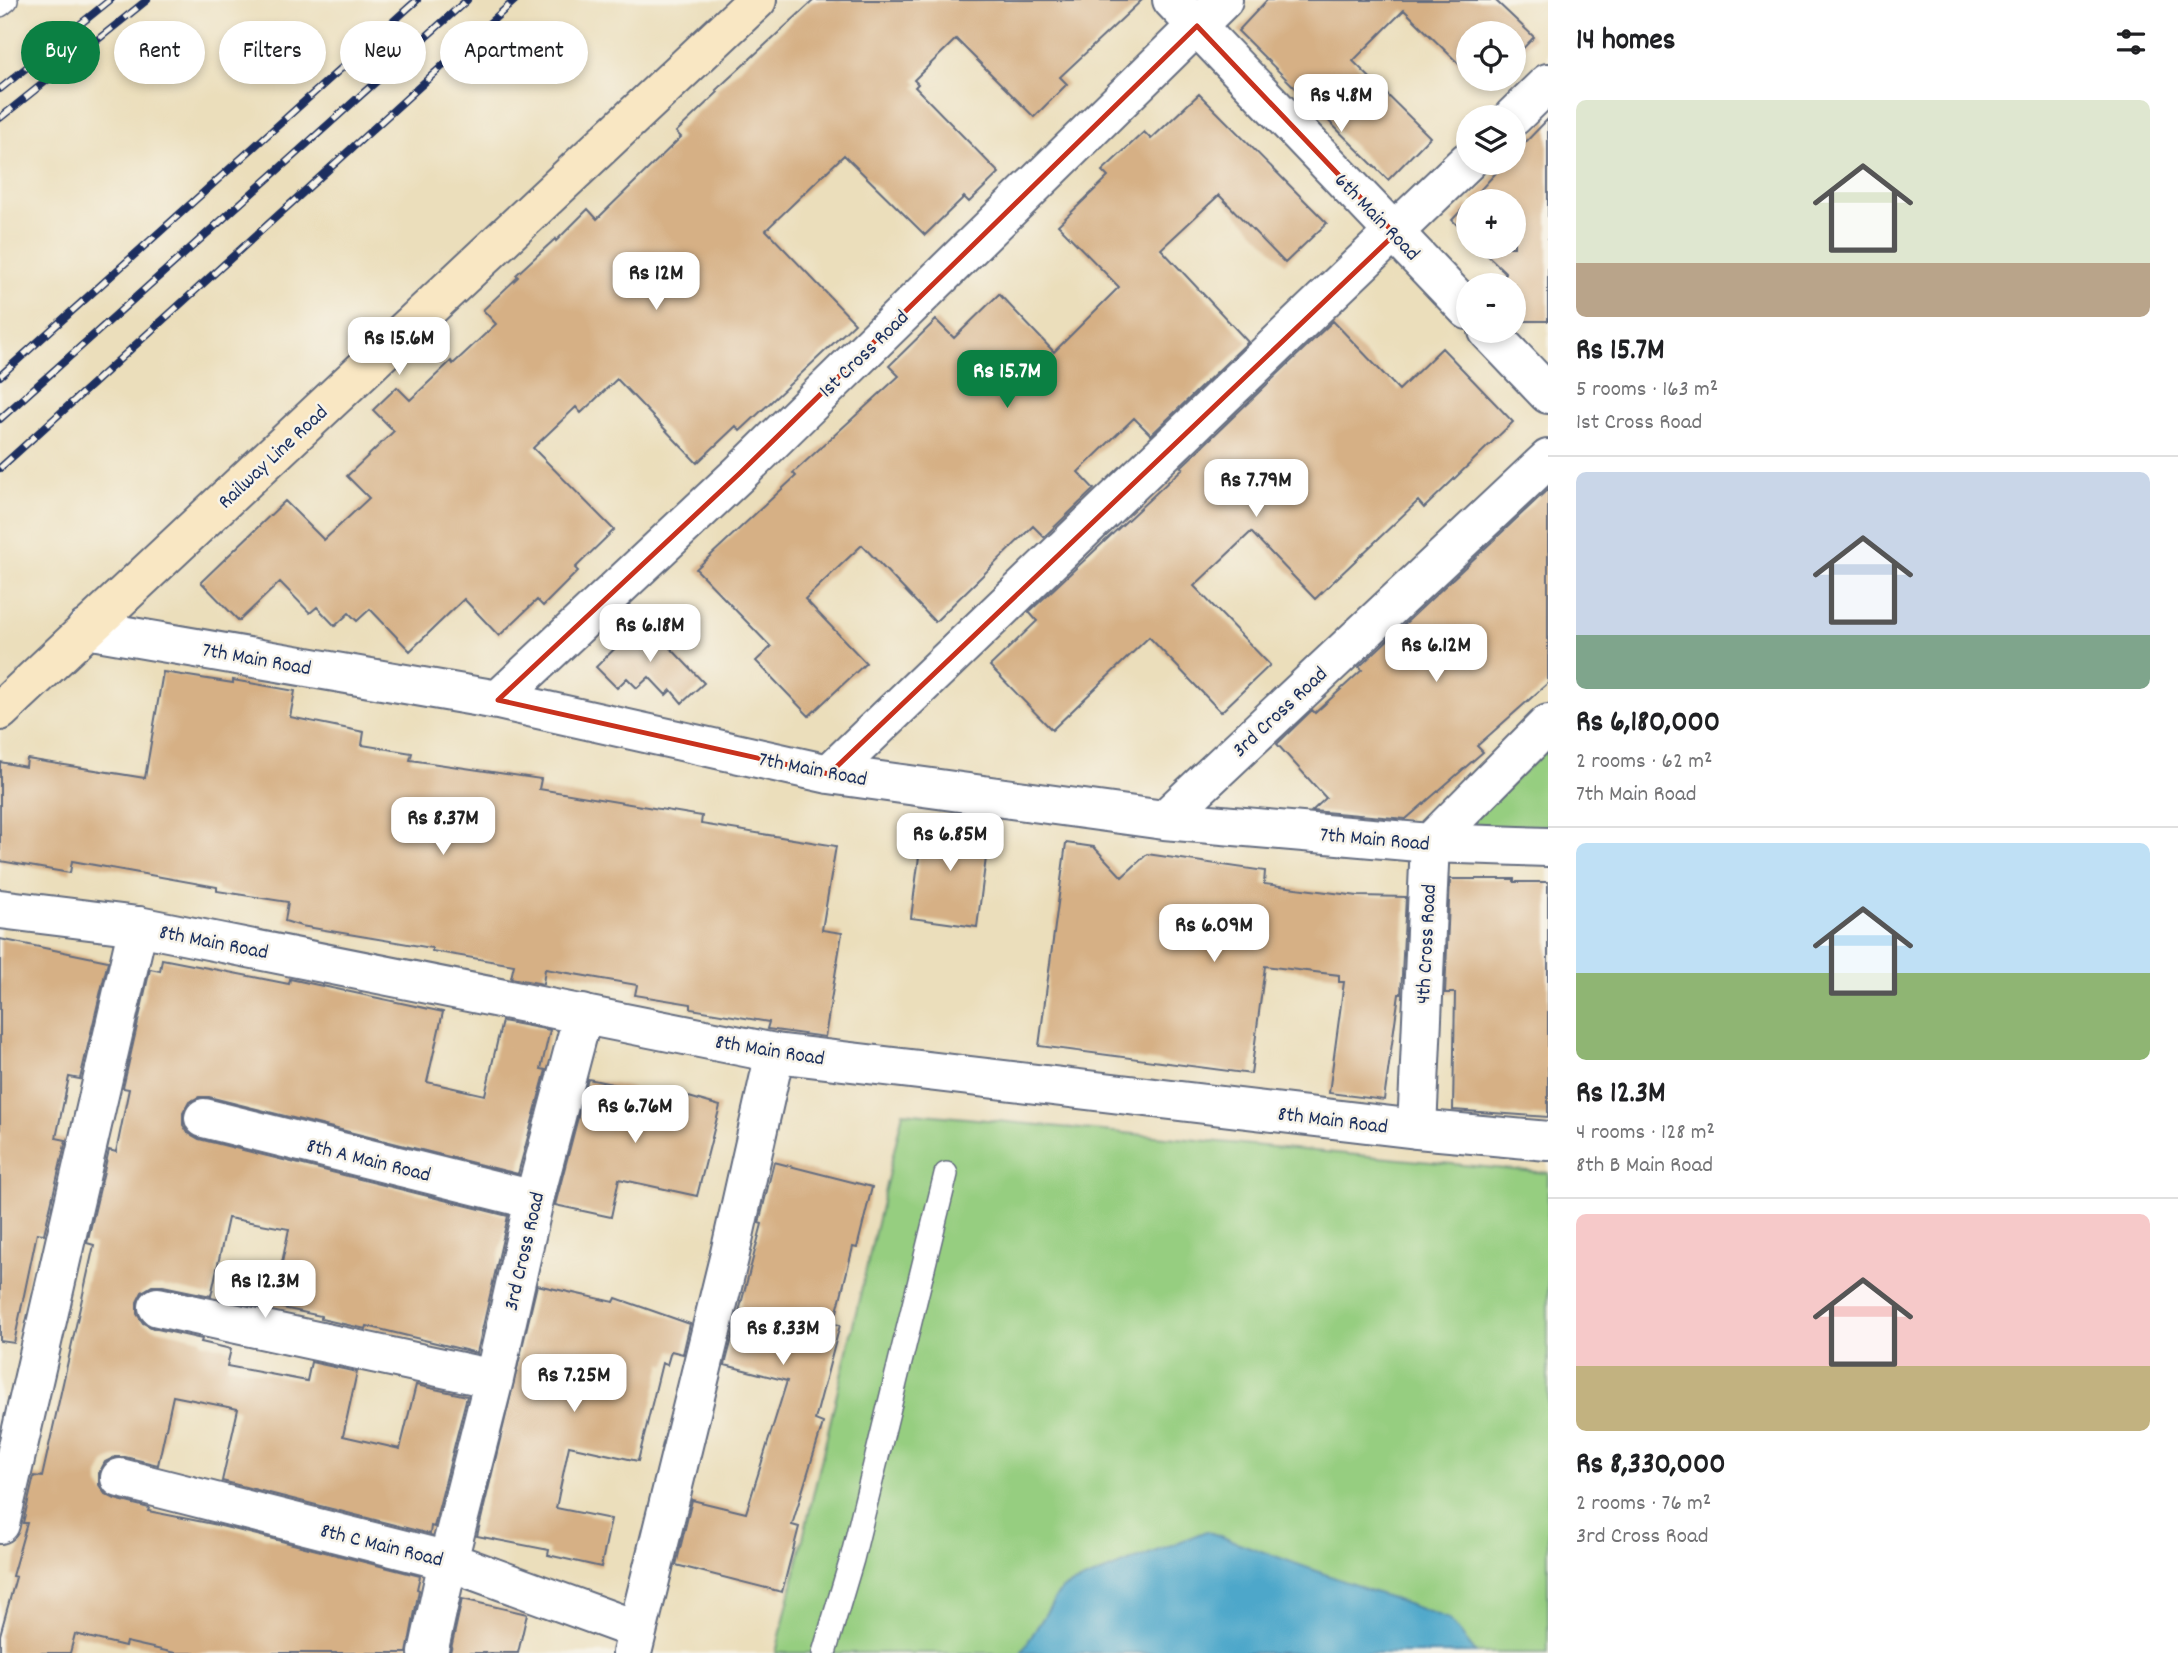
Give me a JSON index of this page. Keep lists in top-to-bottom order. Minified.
{"streets":{"main road":["Railway Line Road"],"street":["6th Main Road","1st Cross Road","7th Main Road","3rd Cross Road","8th Main Road","4th Cross Road","8th A Main Road","8th C Main Road"]},"crossings":[["6th Main Road","1st Cross Road"],["1st Cross Road","7th Main Road"],["Railway Line Road","7th Main Road"],["7th Main Road","3rd Cross Road"],["7th Main Road","4th Cross Road"],["3rd Cross Road","8th Main Road"],["3rd Cross Road","8th A Main Road"],["3rd Cross Road","8th C Main Road"],["8th Main Road","4th Cross Road"]],"page":{"heading":"14 homes","map_buttons":["+","−"],"chip":["Buy","Rent","Filters","New","Apartment"],"price":["Rs 4.8M","Rs 12M","Rs 15.6M","Rs 15.7M","Rs 7.79M","Rs 6.18M","Rs 6.12M","Rs 8.37M","Rs 6.85M","Rs 6.09M","Rs 6.76M","Rs 12.3M","Rs 8.33M","Rs 7.25M"],"list":[{"name":"Rs 15.7M","note":"5 rooms · 163 m² · 1st Cross Road"},{"name":"Rs 6,180,000","note":"2 rooms · 62 m² · 7th Main Road"},{"name":"Rs 12.3M","note":"4 rooms · 128 m² · 8th B Main Road"},{"name":"Rs 8,330,000","note":"2 rooms · 76 m² · 3rd Cross Road"}]}}
